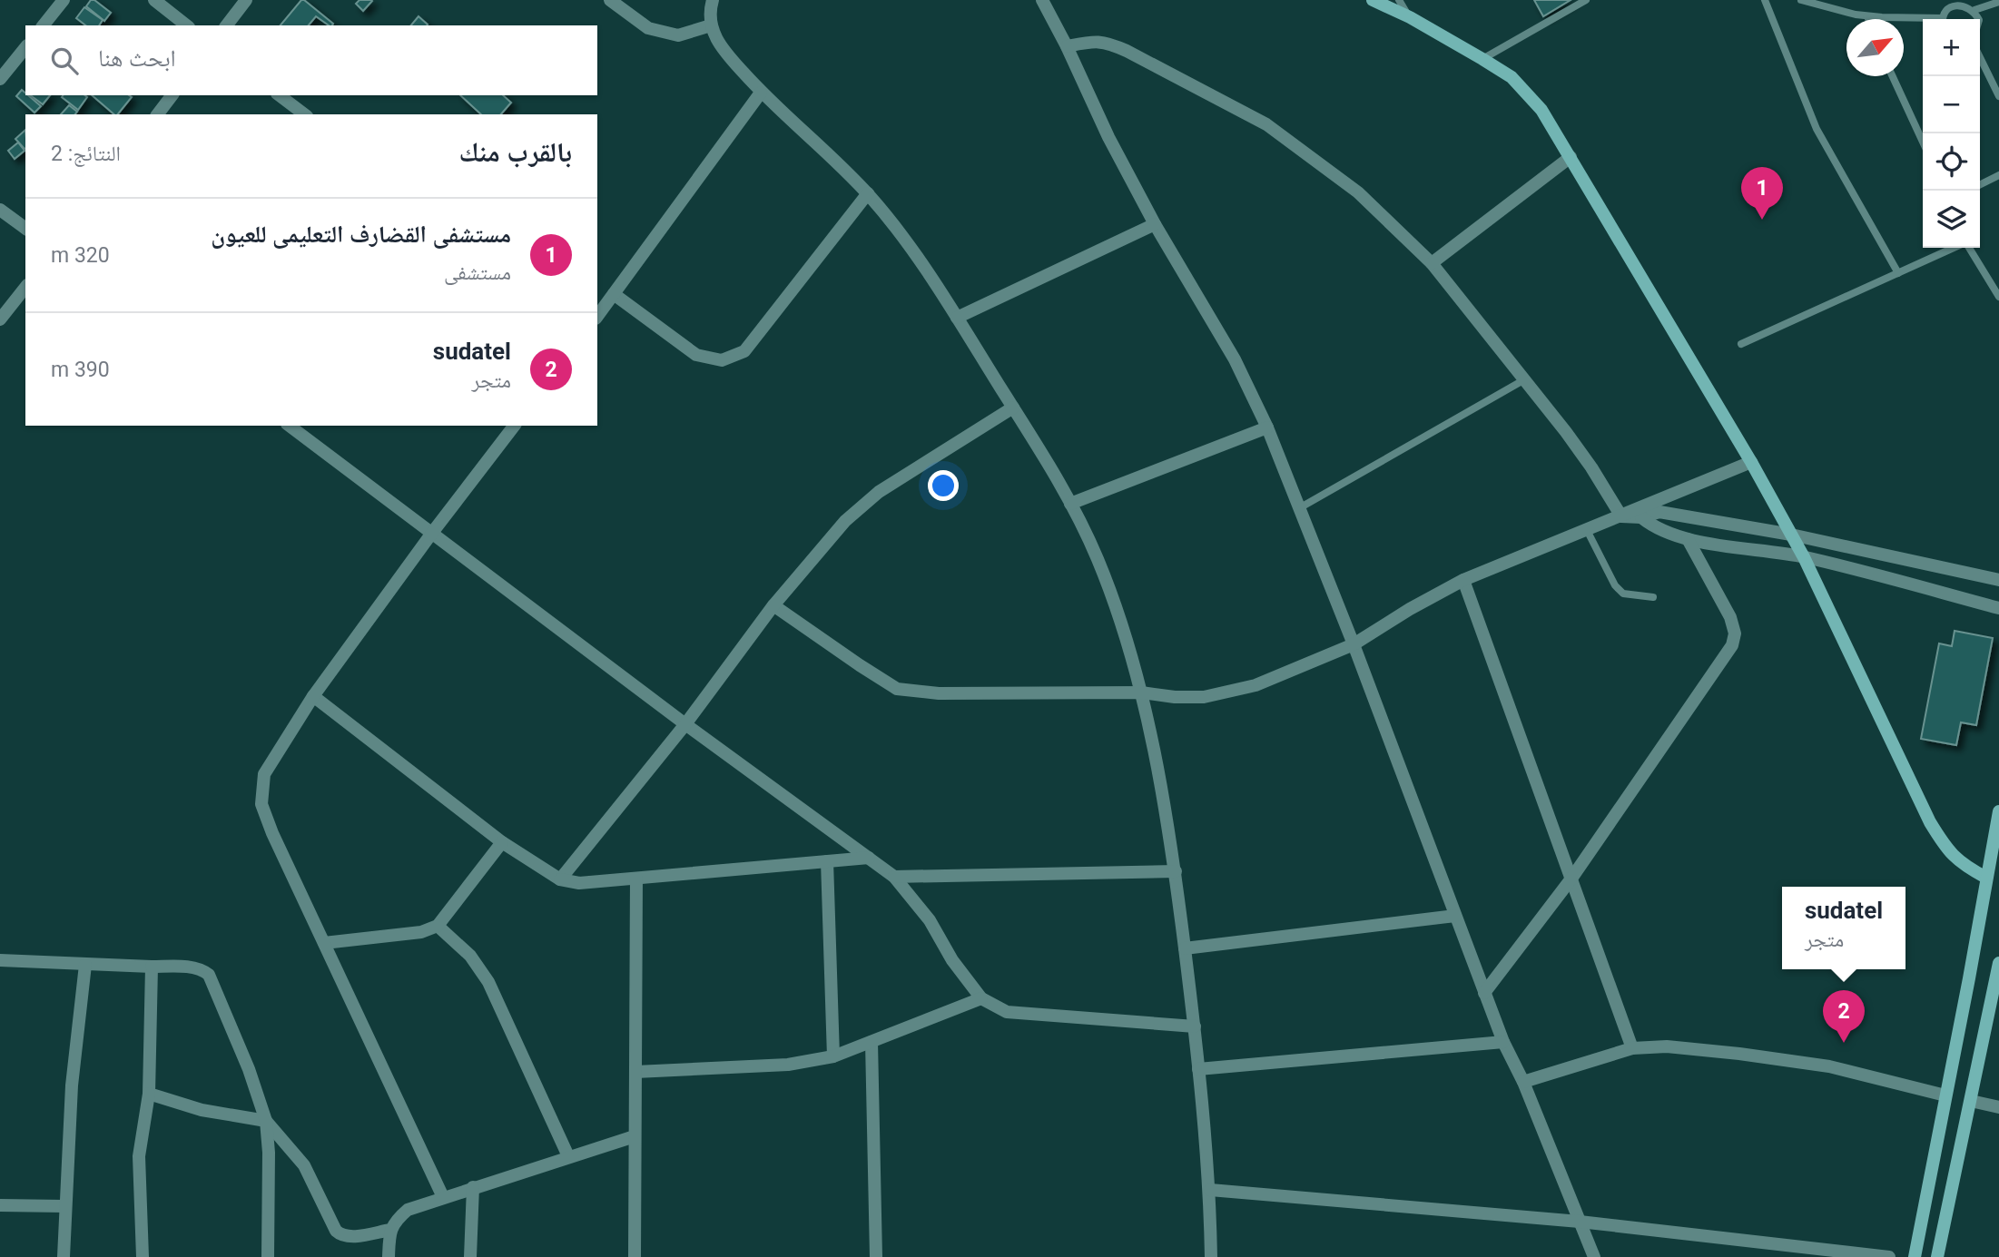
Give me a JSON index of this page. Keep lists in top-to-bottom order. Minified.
{"north":"top right","page":{"map_buttons":["+","−"],"search":"ابحث هنا","heading":["بالقرب منك","النتائج: 2"],"pins":["1","2"],"list":[{"mark":"1","name":"مستشفى القضارف التعليمى للعيون","note":"مستشفى","value":"320 m"},{"mark":"2","name":"sudatel","note":"متجر","value":"390 m"}],"popup":["sudatel","متجر"]}}
